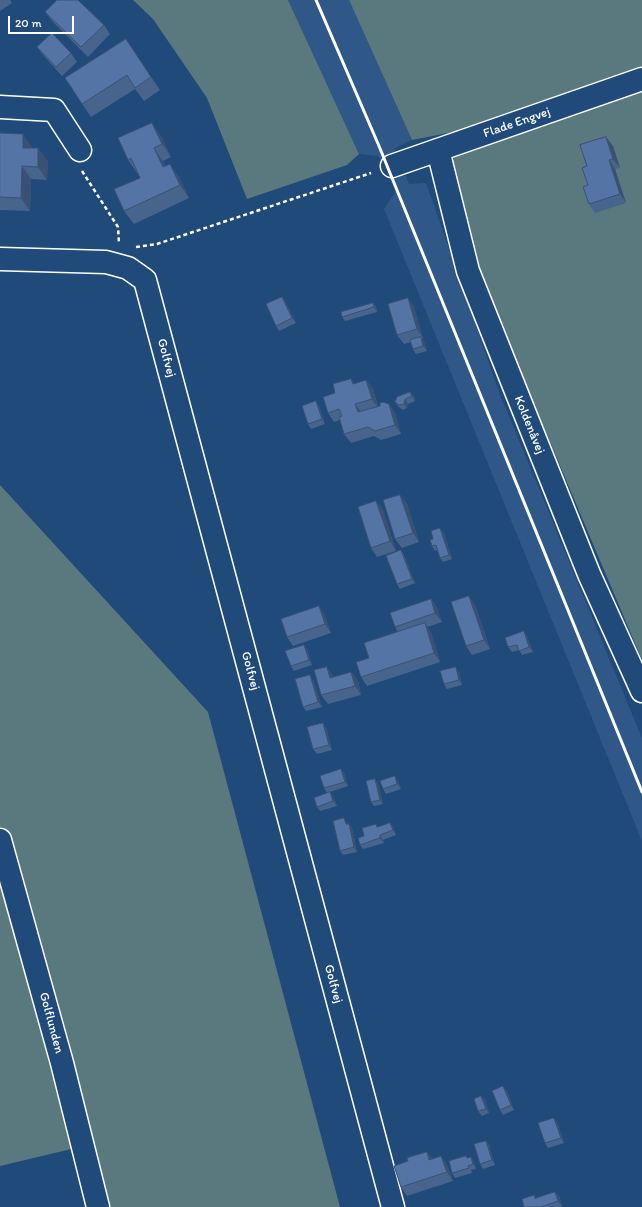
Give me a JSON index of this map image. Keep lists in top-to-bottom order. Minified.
{"streets":{"street":["Flade Engvej","Golfvej","Koldenåvej","Golflunden"]},"crossings":[["Flade Engvej","Koldenåvej"]],"scale_bar":"20 m"}
